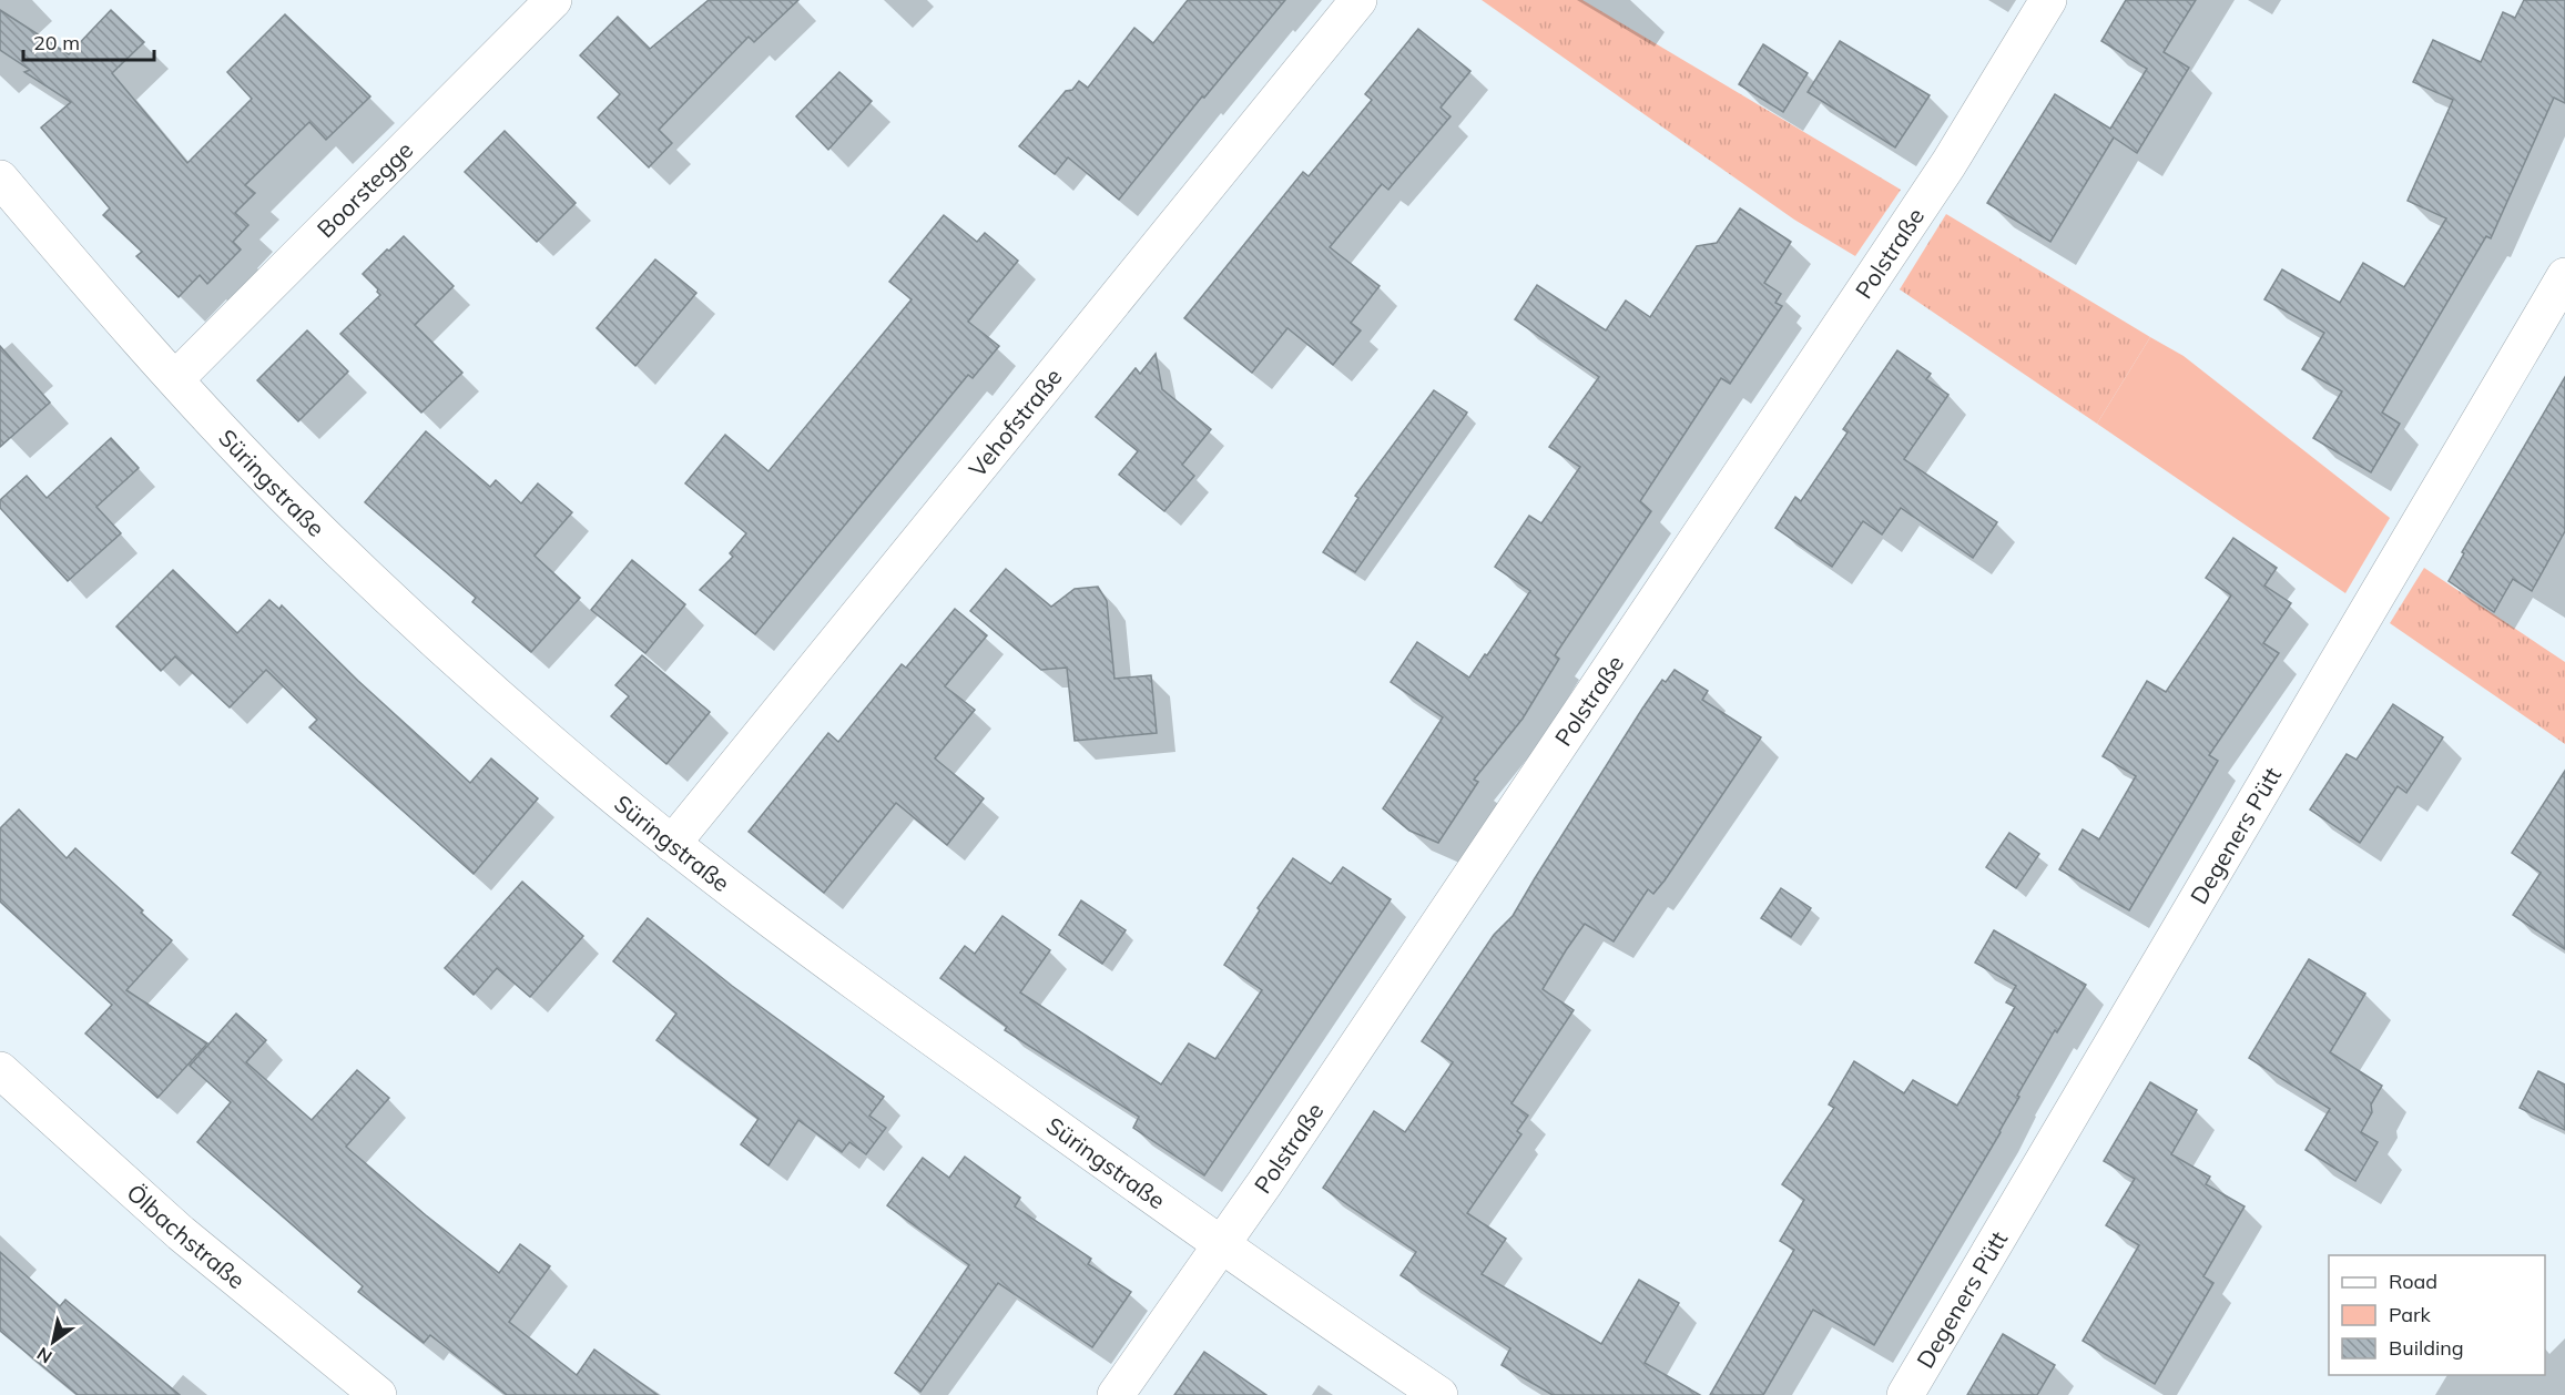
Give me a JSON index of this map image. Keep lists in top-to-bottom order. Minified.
{"streets":{"street":["Boorstegge","Polstraße","Vehofstraße","Süringstraße","Degeners Pütt","Ölbachstraße"]},"crossings":[["Boorstegge","Süringstraße"],["Polstraße","Süringstraße"],["Vehofstraße","Süringstraße"]],"legend":["Road","Park","Building"],"scale_bar":"20 m","north":"bottom left"}
